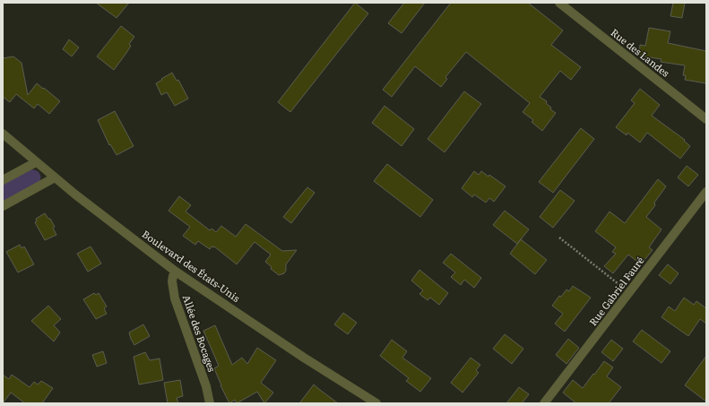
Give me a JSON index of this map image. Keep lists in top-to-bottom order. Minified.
{"streets":{"street":["Rue des Landes","Boulevard des États-Unis","Rue Gabriel Fauré","Allée des Bocages"]},"crossings":[["Boulevard des États-Unis","Allée des Bocages"]]}
